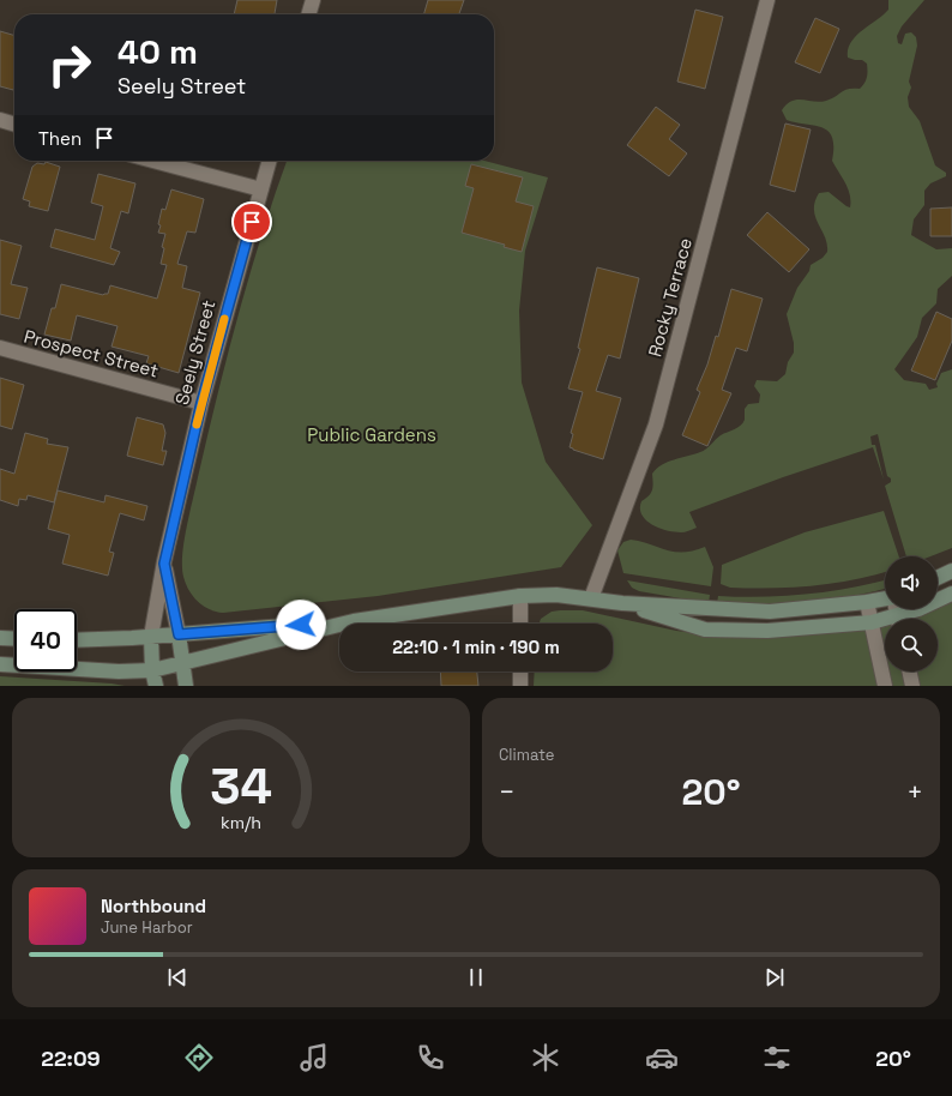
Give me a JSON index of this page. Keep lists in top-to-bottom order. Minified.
{"streets":{"street":["Rocky Terrace","Seely Street","Prospect Street"]},"crossings":[["Seely Street","Prospect Street"]],"parks":["Public Gardens"],"page":{"turn":["40 m","Seely Street"],"then":"Then","limit":"40","trip":"22:10 · 1 min · 190 m","tile":"Climate","heat":["−","20°","+"],"song":["Northbound","June Harbor"],"tabs":["22:09","20°"],"gauge":["34","km/h"]}}
